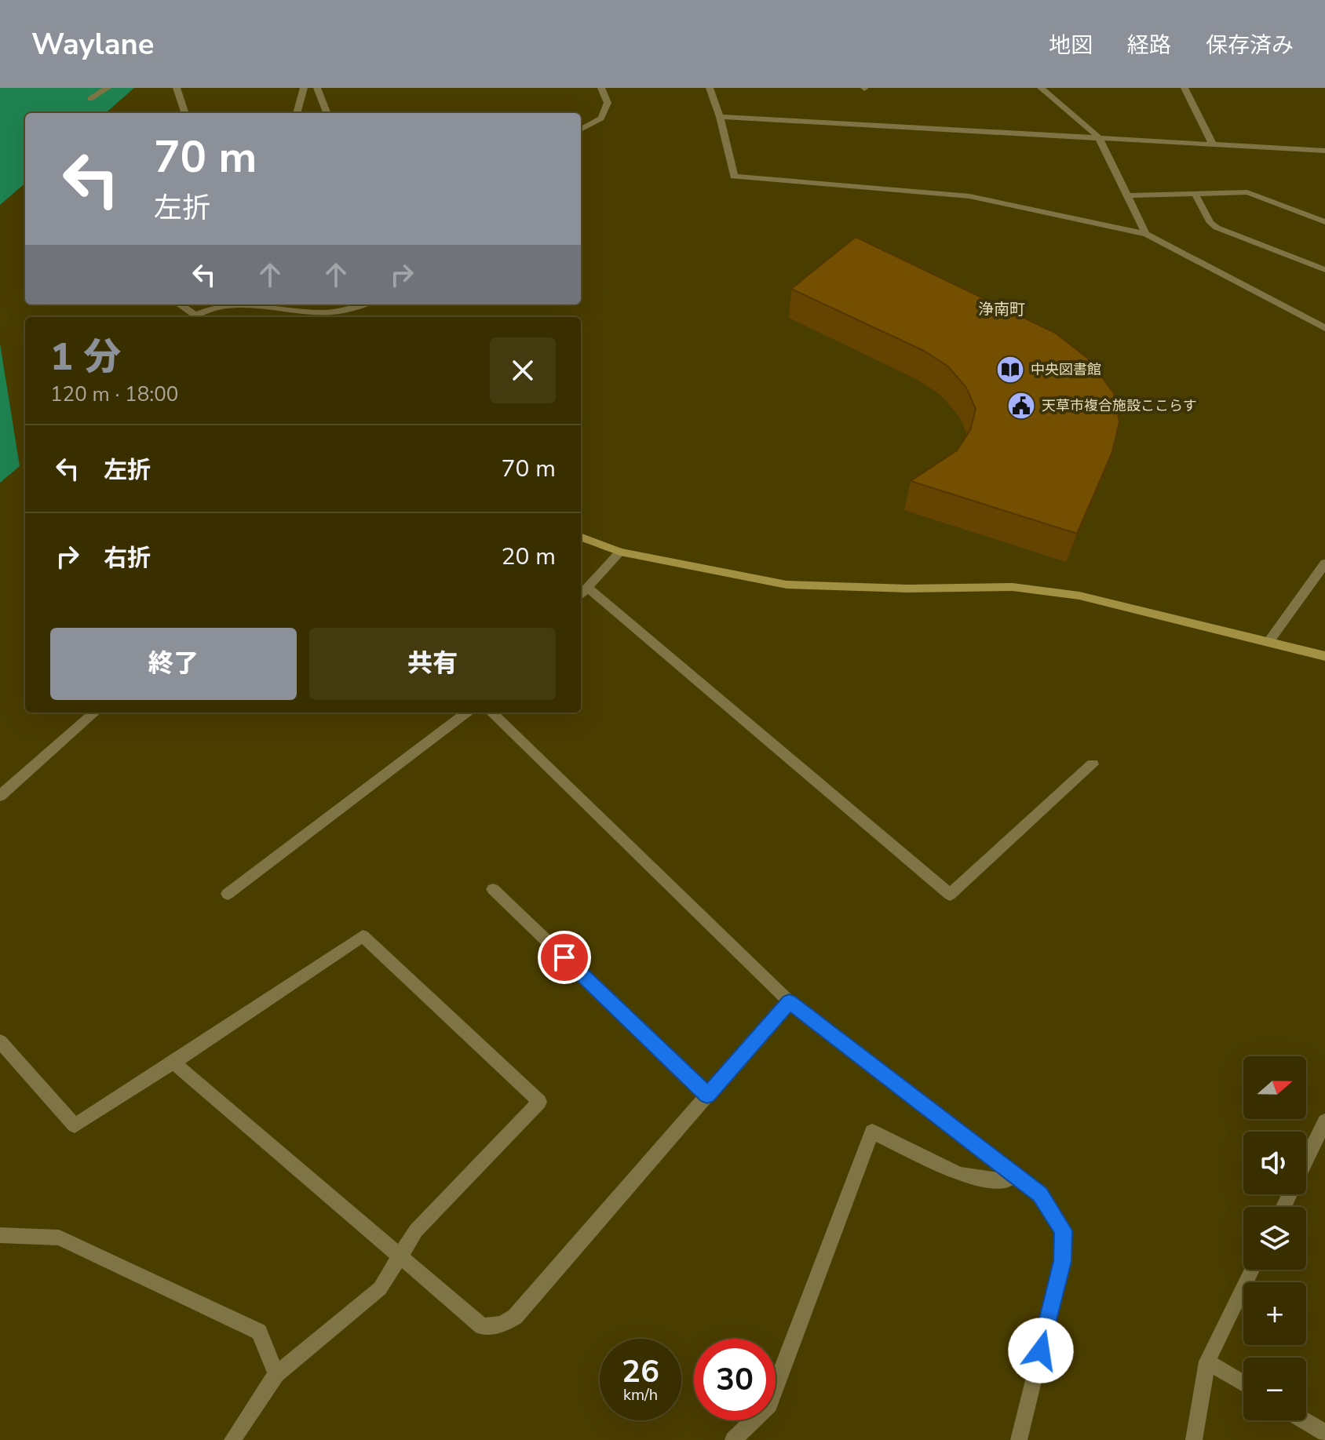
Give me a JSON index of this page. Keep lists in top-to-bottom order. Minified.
{"districts":["浄南町"],"places":{"library":["中央図書館"],"public building":["天草市複合施設ここらす"]},"north":"right","page":{"header":"Waylane","nav":["地図","経路","保存済み"],"turn":["70 m","左折"],"heading":["1 分","120 m · 18:00"],"list":[{"name":"左折","value":"70 m"},{"name":"右折","value":"20 m"}],"buttons":["終了","共有"],"map_buttons":["+","−"],"speed":"26 km/h","limit":"30"}}
